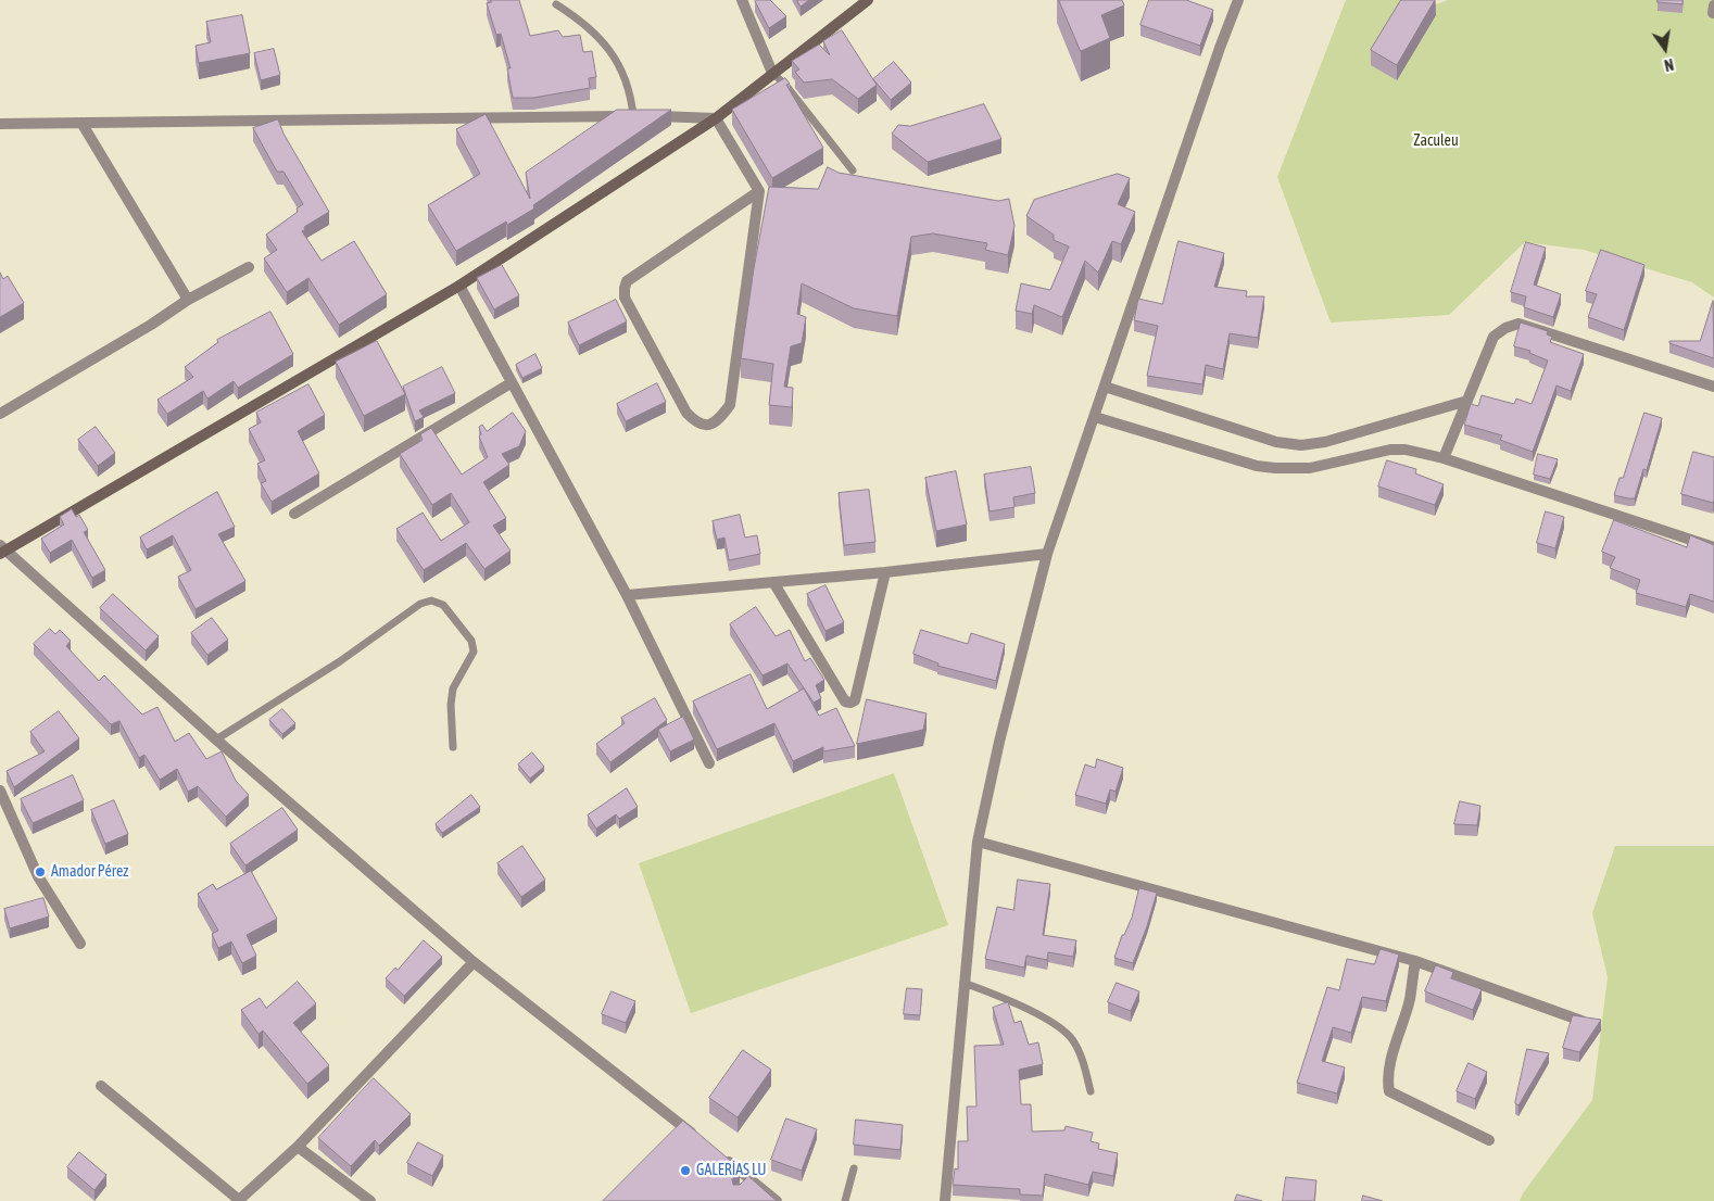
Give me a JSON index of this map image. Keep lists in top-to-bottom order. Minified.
{"parks":["Zaculeu"],"places":["Amador Pérez","GALERÍAS LU"],"north":"bottom"}
